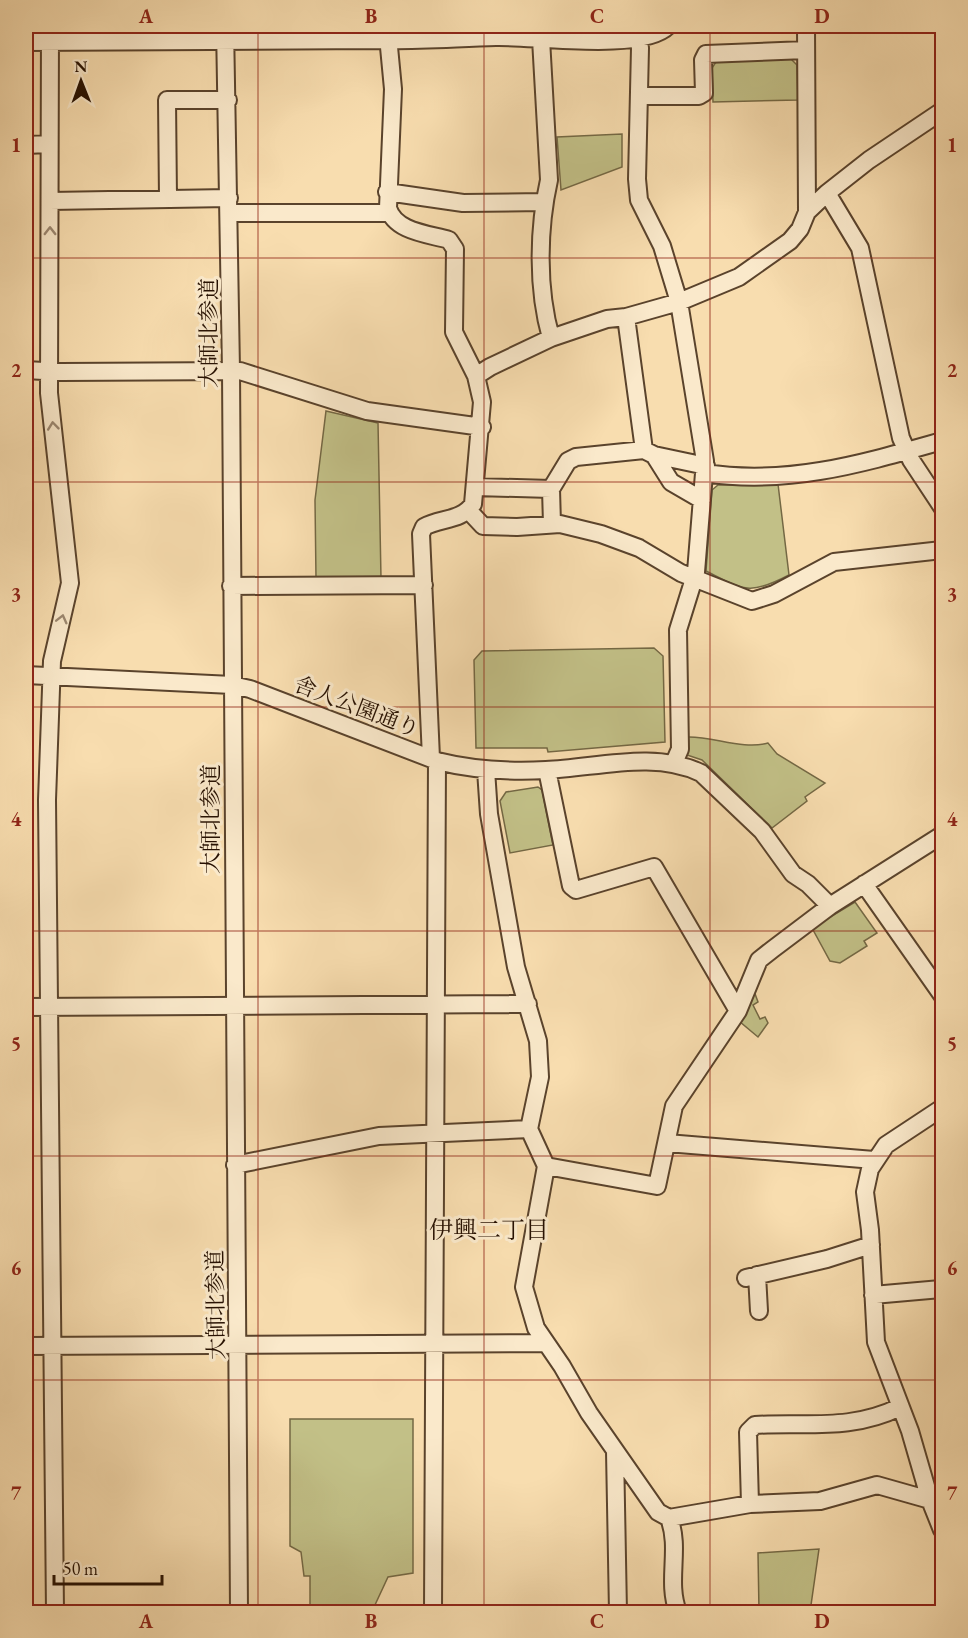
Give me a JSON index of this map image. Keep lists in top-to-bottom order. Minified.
{"streets":{"street":["大師北参道","舎人公園通り"]},"crossings":[["大師北参道","舎人公園通り"]],"districts":["伊興二丁目"],"scale_bar":"50 m","north":"top","grid":{"columns":["A","B","C","D"],"rows":["1","2","3","4","5","6","7"]}}
